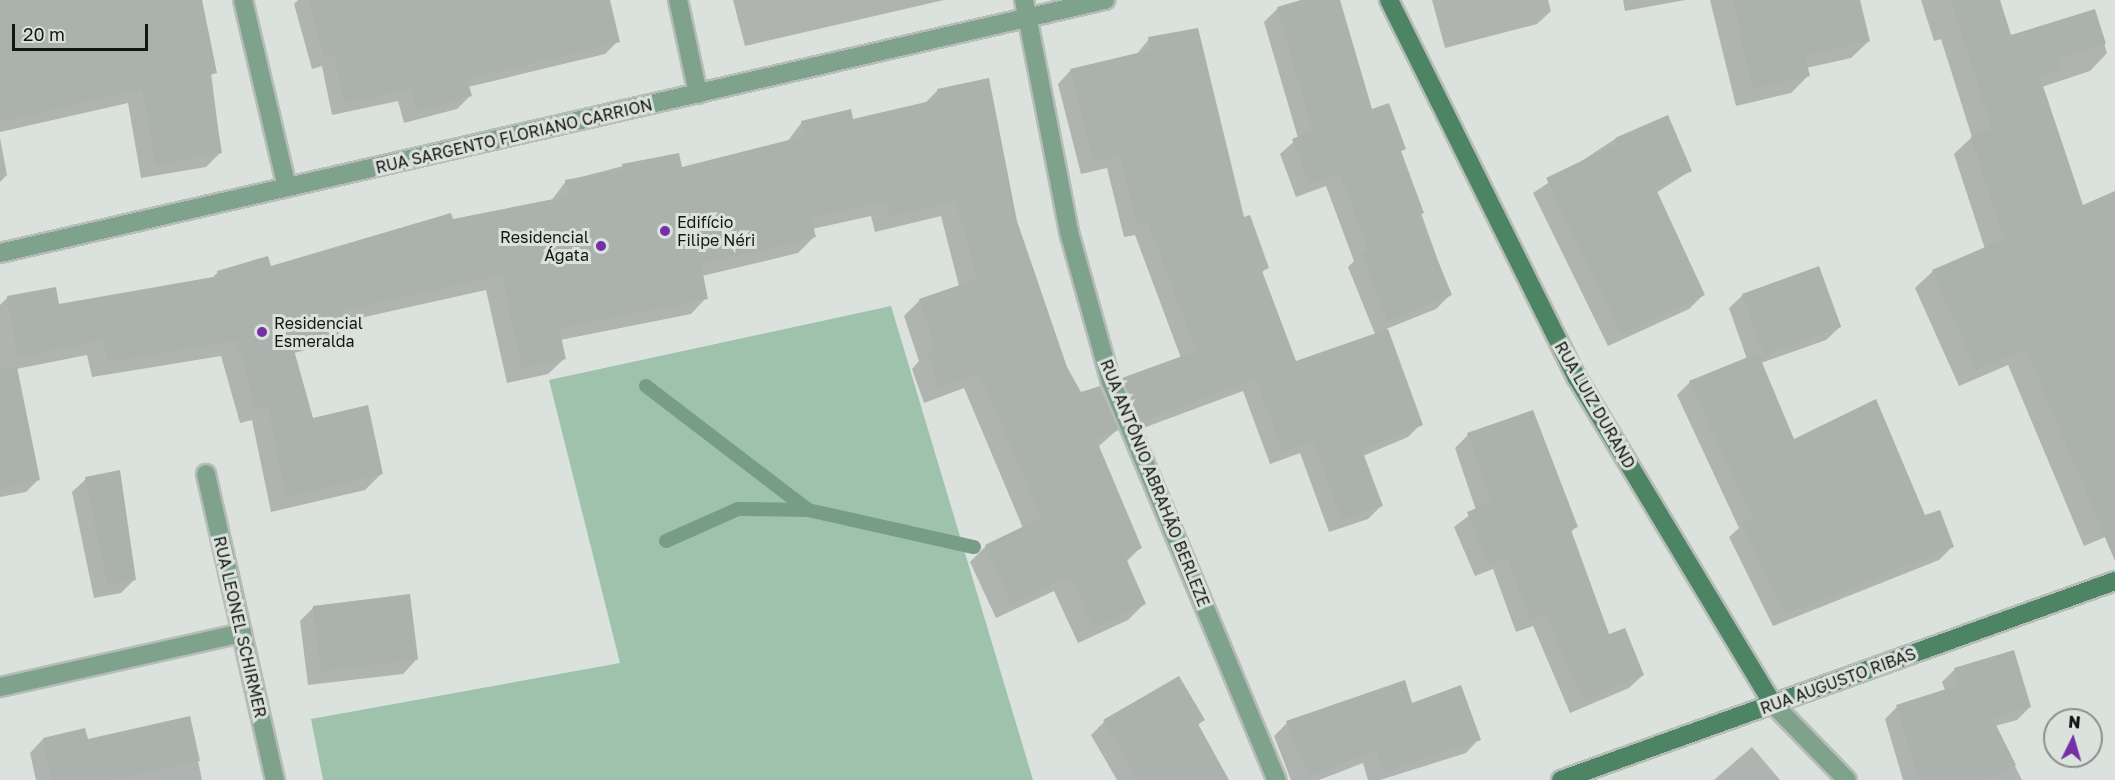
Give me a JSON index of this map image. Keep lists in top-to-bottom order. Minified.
{"streets":{"street":["RUA SARGENTO FLORIANO CARRION","RUA LUIZ DURAND","RUA ANTÔNIO ABRAHÃO BERLEZE","RUA LEONEL SCHIRMER","RUA AUGUSTO RIBAS"]},"crossings":[["RUA SARGENTO FLORIANO CARRION","RUA ANTÔNIO ABRAHÃO BERLEZE"],["RUA LUIZ DURAND","RUA AUGUSTO RIBAS"]],"places":["Edifício Filipe Néri","Residencial Ágata","Residencial Esmeralda"],"scale_bar":"20 m","north":"top"}
